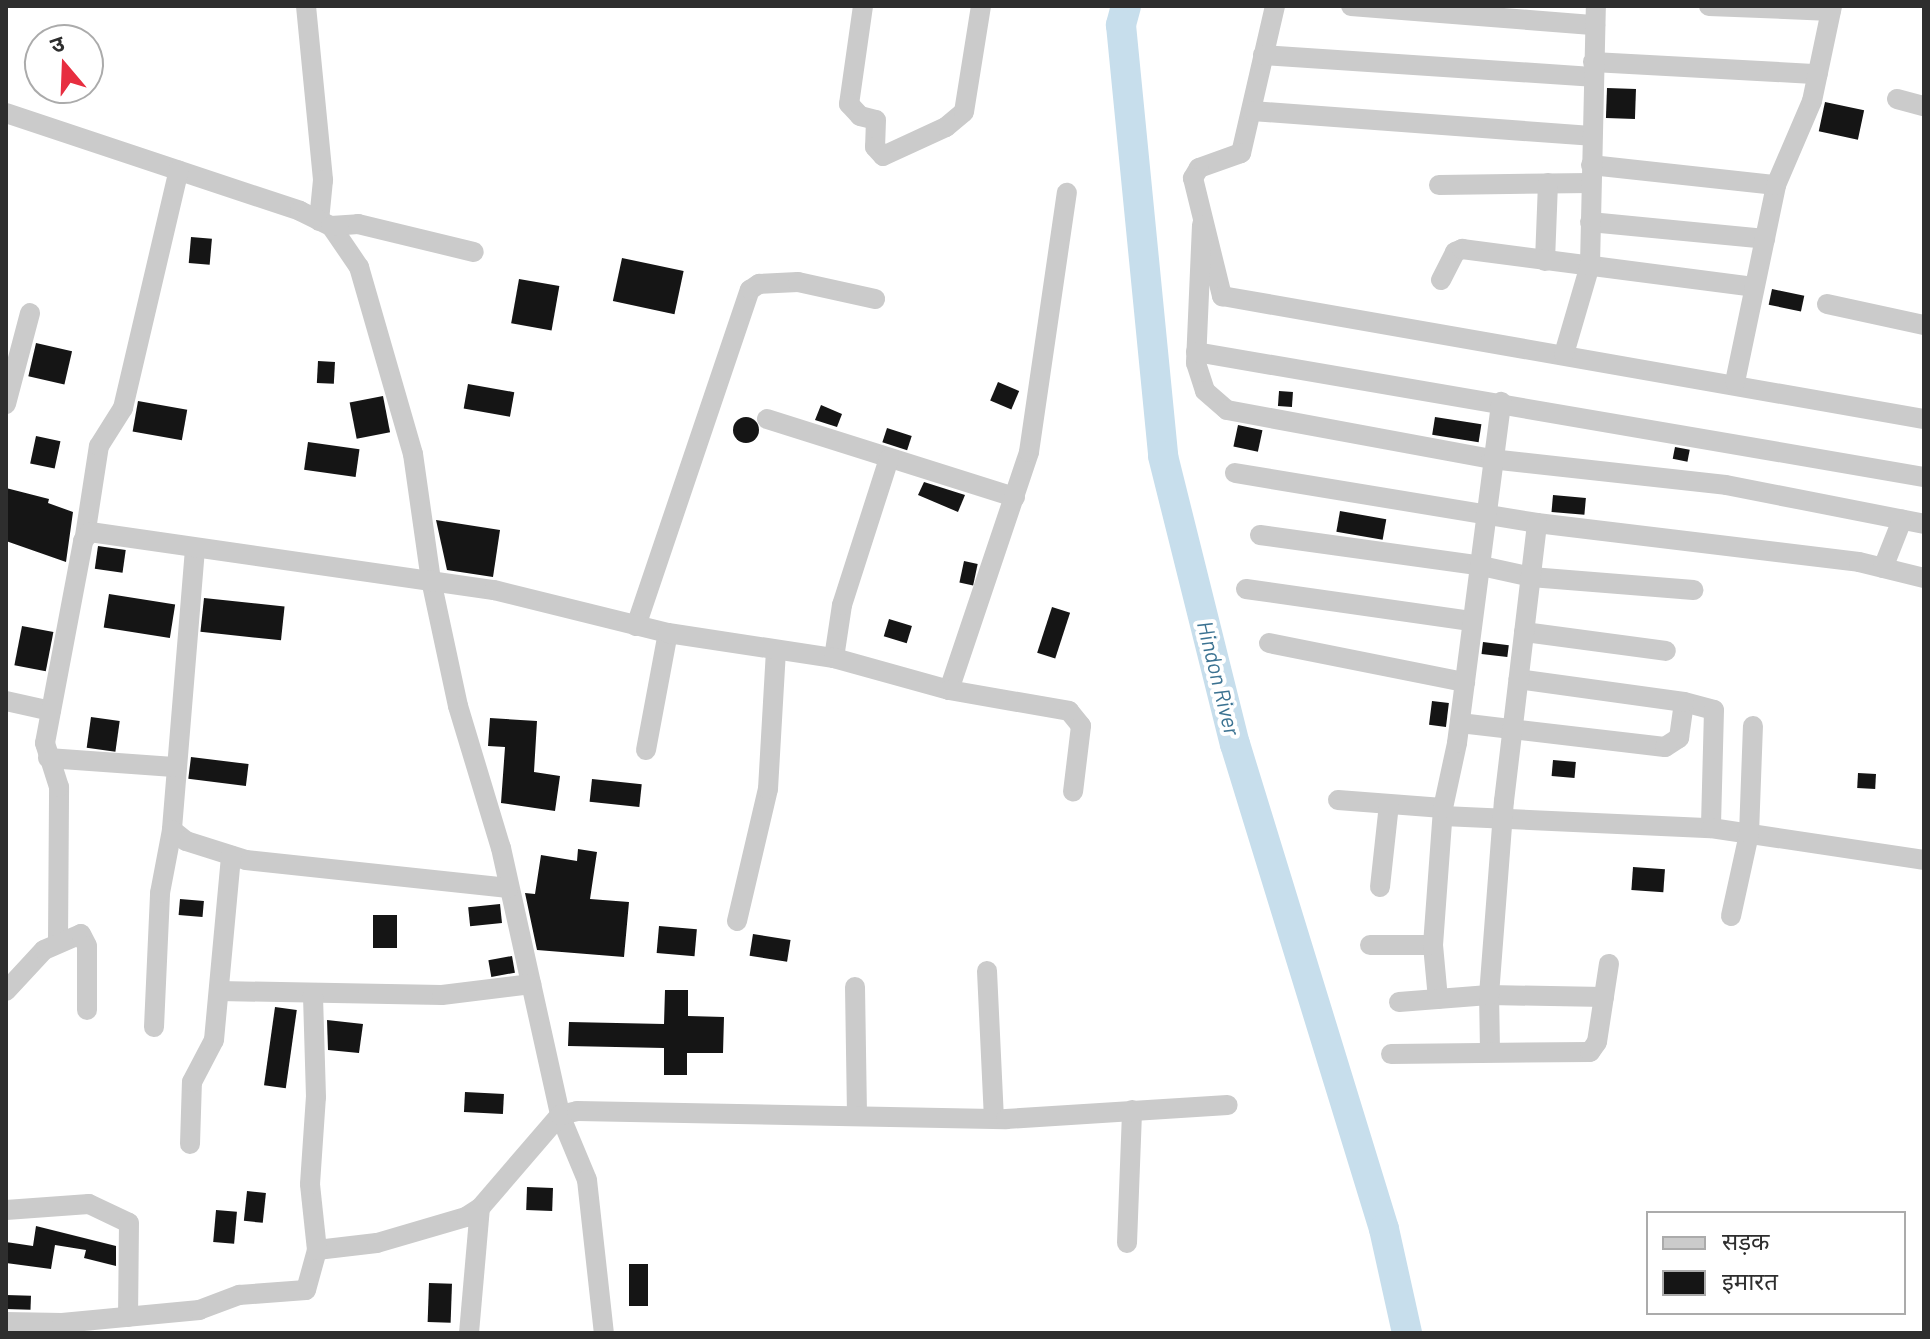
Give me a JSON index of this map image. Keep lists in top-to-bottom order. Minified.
{"water":["Hindon River"],"legend":["सड़क","इमारत"],"north":"top"}
